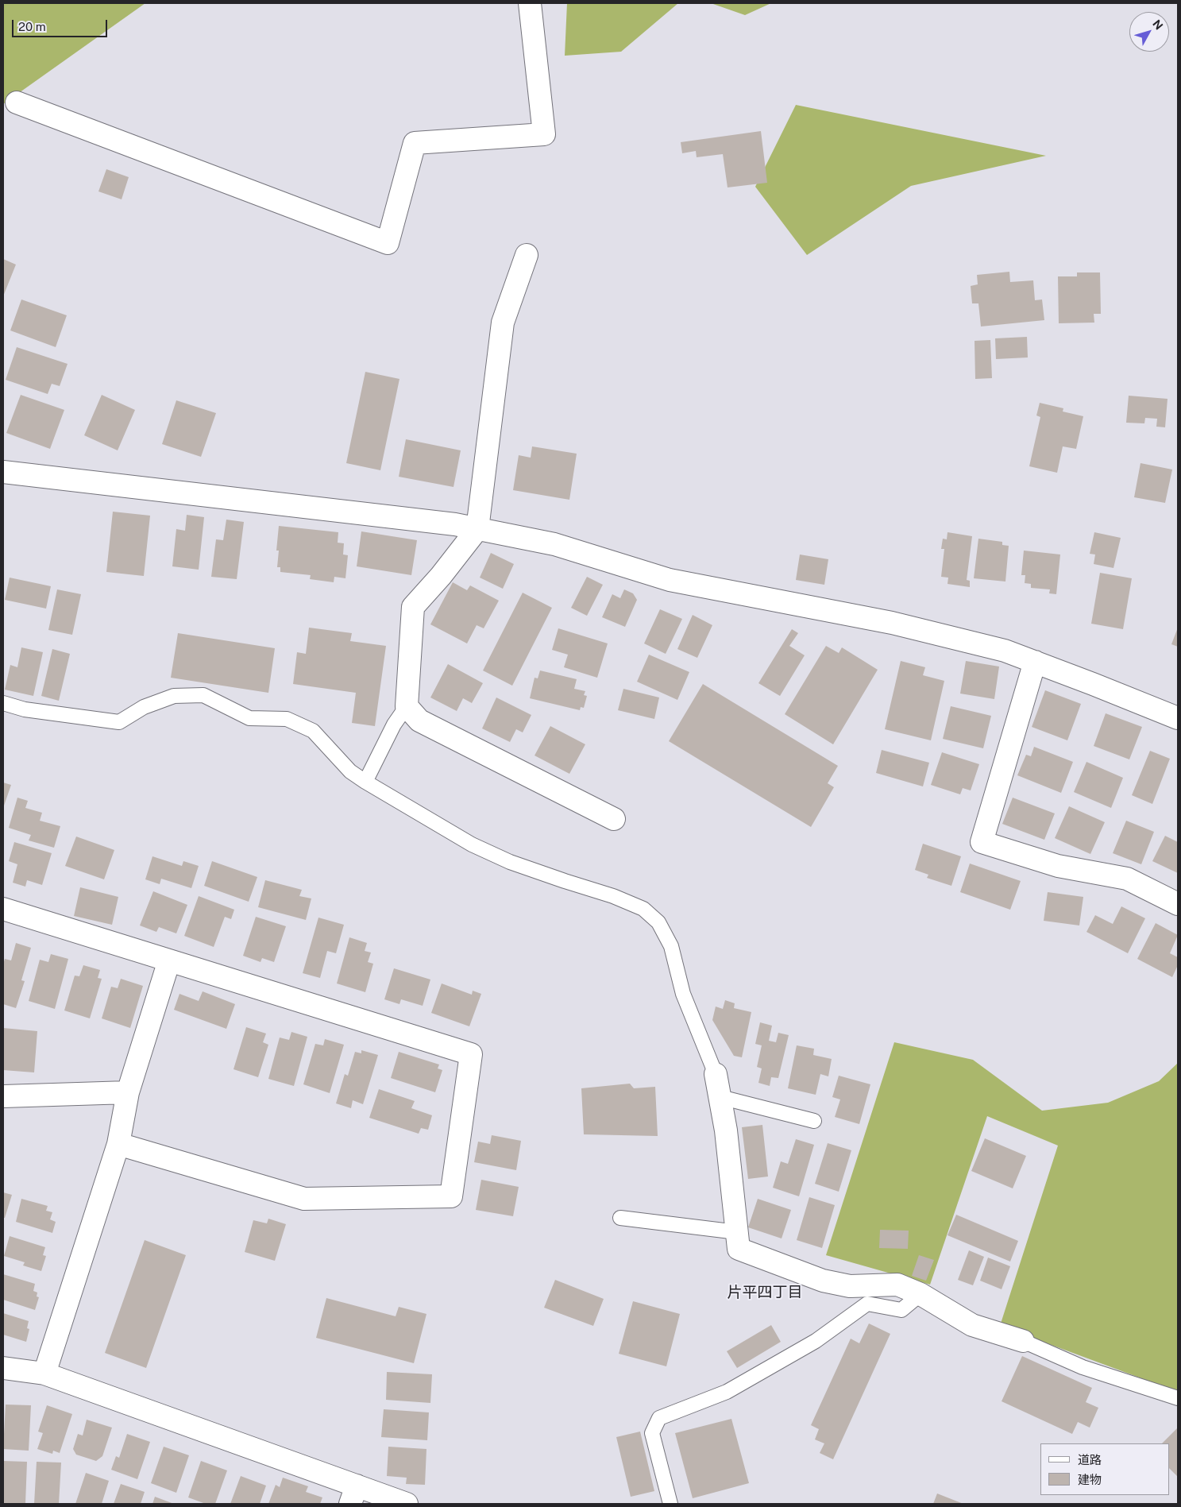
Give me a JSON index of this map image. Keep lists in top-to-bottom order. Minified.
{"districts":["片平四丁目"],"legend":["道路","建物"],"scale_bar":"20 m","north":"top right"}
